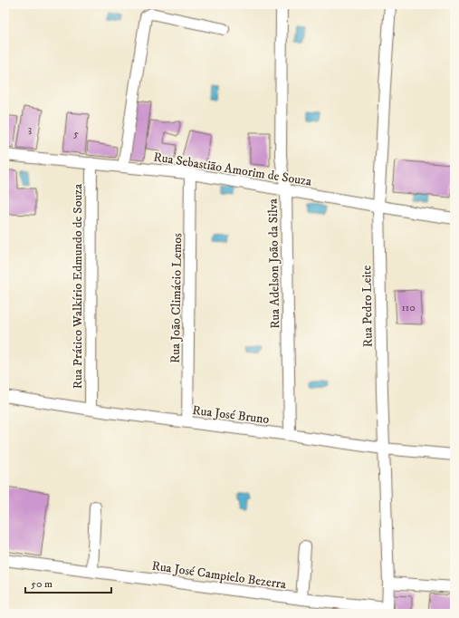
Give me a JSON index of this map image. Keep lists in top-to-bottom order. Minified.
{"streets":{"street":["Rua Sebastião Amorim de Souza","Rua Adelson João da Silva","Rua Prático Walkírio Edmundo de Souza","Rua João Climácio Lemos","Rua Pedro Leite","Rua José Bruno","Rua José Campielo Bezerra"]},"crossings":[["Rua Sebastião Amorim de Souza","Rua Adelson João da Silva"],["Rua Sebastião Amorim de Souza","Rua Prático Walkírio Edmundo de Souza"],["Rua Sebastião Amorim de Souza","Rua João Climácio Lemos"],["Rua Sebastião Amorim de Souza","Rua Pedro Leite"],["Rua Adelson João da Silva","Rua José Bruno"],["Rua Prático Walkírio Edmundo de Souza","Rua José Bruno"],["Rua João Climácio Lemos","Rua José Bruno"],["Rua Pedro Leite","Rua José Bruno"],["Rua Pedro Leite","Rua José Campielo Bezerra"]],"house_numbers":["3","5","110"],"scale_bar":"50 m"}
